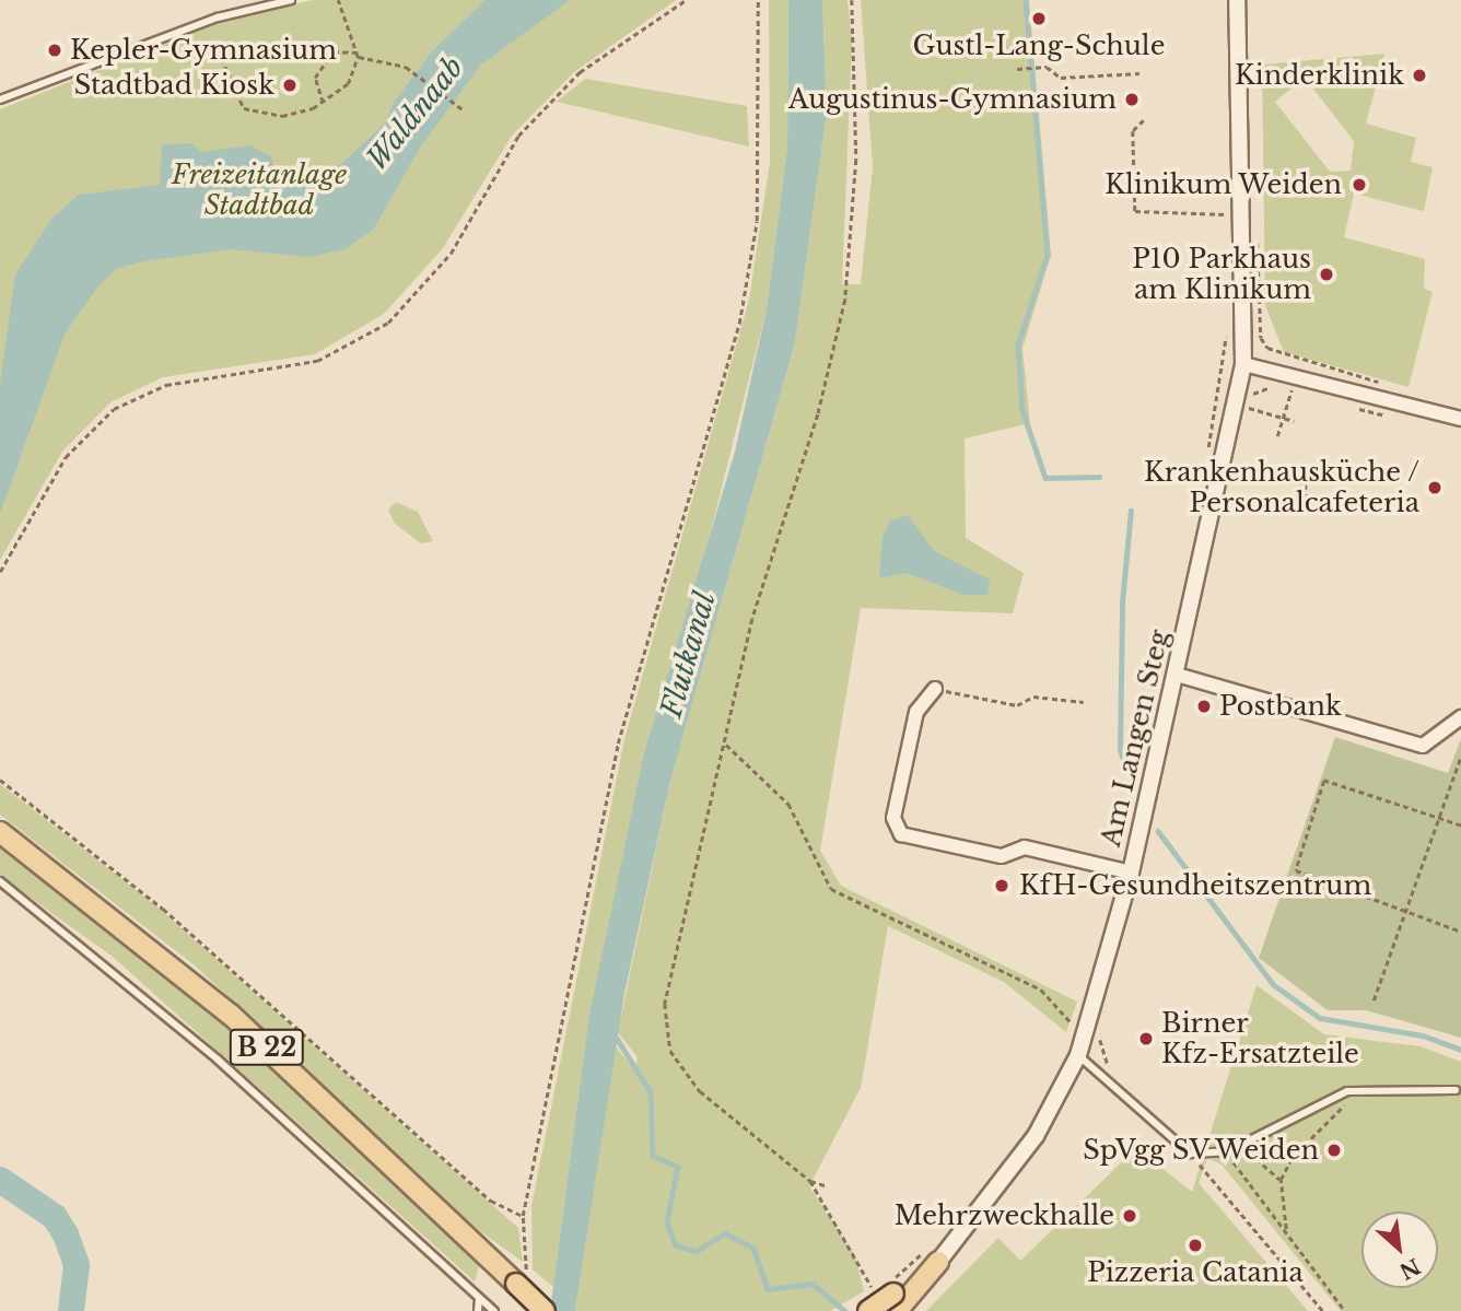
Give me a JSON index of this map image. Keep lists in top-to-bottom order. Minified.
{"streets":{"main road":["B 22"],"street":["Am Langen Steg"]},"water":["Waldnaab","Flutkanal"],"parks":["Freizeitanlage Stadtbad"],"places":["Gustl-Lang-Schule","Kepler-Gymnasium","Kinderklinik","Stadtbad Kiosk","Augustinus-Gymnasium","Klinikum Weiden","P10 Parkhaus am Klinikum","Krankenhausküche / Personalcafeteria","Postbank","KfH-Gesundheitszentrum","Birner Kfz-Ersatzteile","SpVgg SV Weiden","Mehrzweckhalle","Pizzeria Catania"],"north":"bottom right"}
